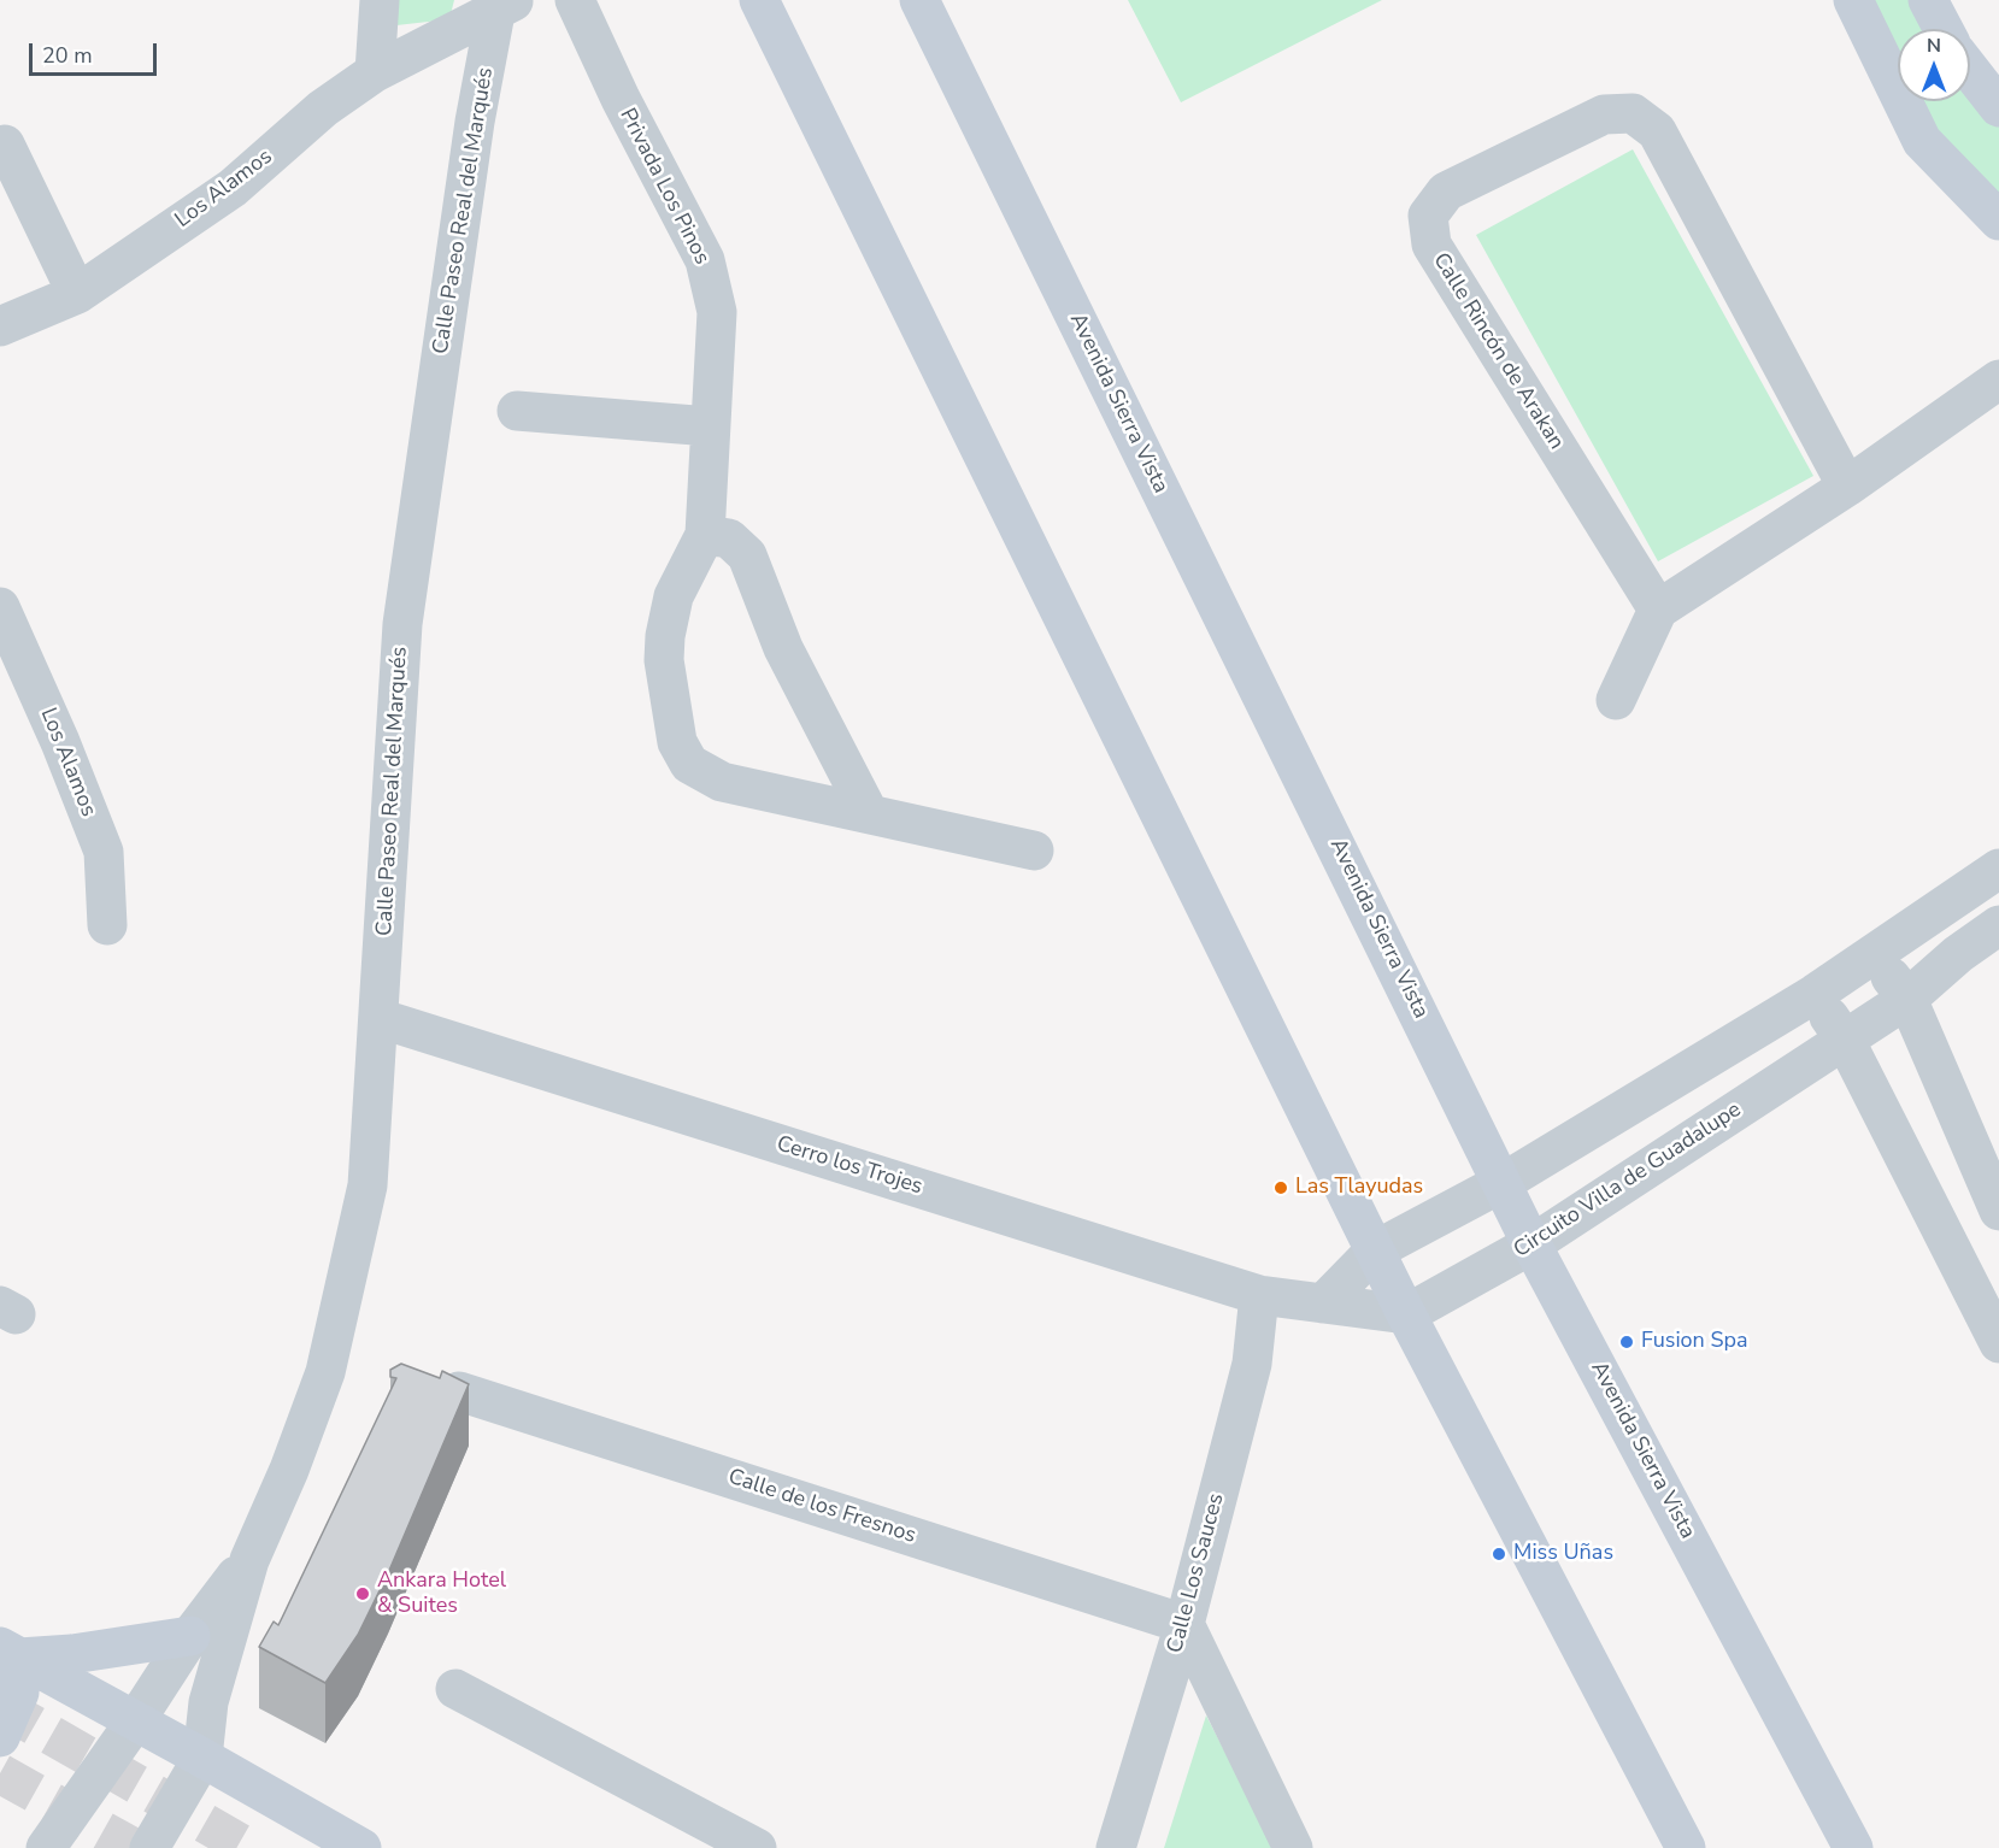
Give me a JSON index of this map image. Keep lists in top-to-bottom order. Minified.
{"streets":{"main road":["Avenida Sierra Vista"],"street":["Privada Los Pinos","Los Alamos","Calle Paseo Real del Marqués","Calle Rincón de Arakan","Cerro los Trojes","Circuito Villa de Guadalupe","Calle de los Fresnos","Calle Los Sauces"]},"crossings":[["Los Alamos","Calle Paseo Real del Marqués"],["Calle Paseo Real del Marqués","Cerro los Trojes"],["Avenida Sierra Vista","Circuito Villa de Guadalupe"],["Cerro los Trojes","Circuito Villa de Guadalupe"],["Cerro los Trojes","Calle Los Sauces"],["Calle de los Fresnos","Calle Los Sauces"]],"places":["Las Tlayudas","Fusion Spa","Miss Uñas","Ankara Hotel & Suites"],"scale_bar":"20 m","north":"top"}
